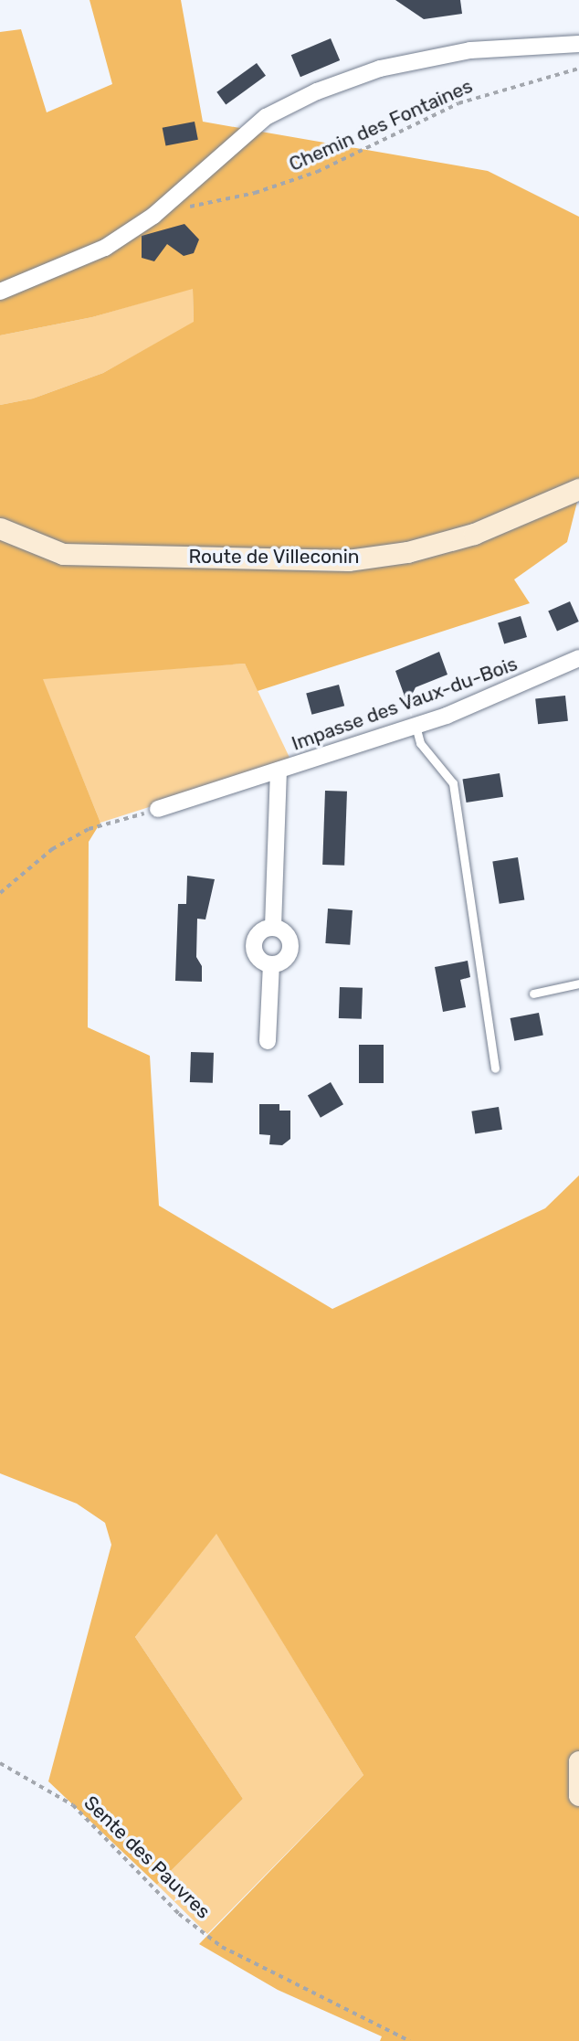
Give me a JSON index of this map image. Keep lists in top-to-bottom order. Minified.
{"streets":{"main road":["Route de Villeconin"],"street":["Impasse des Vaux-du-Bois"],"path":["Chemin des Fontaines","Sente des Pauvres"]}}
